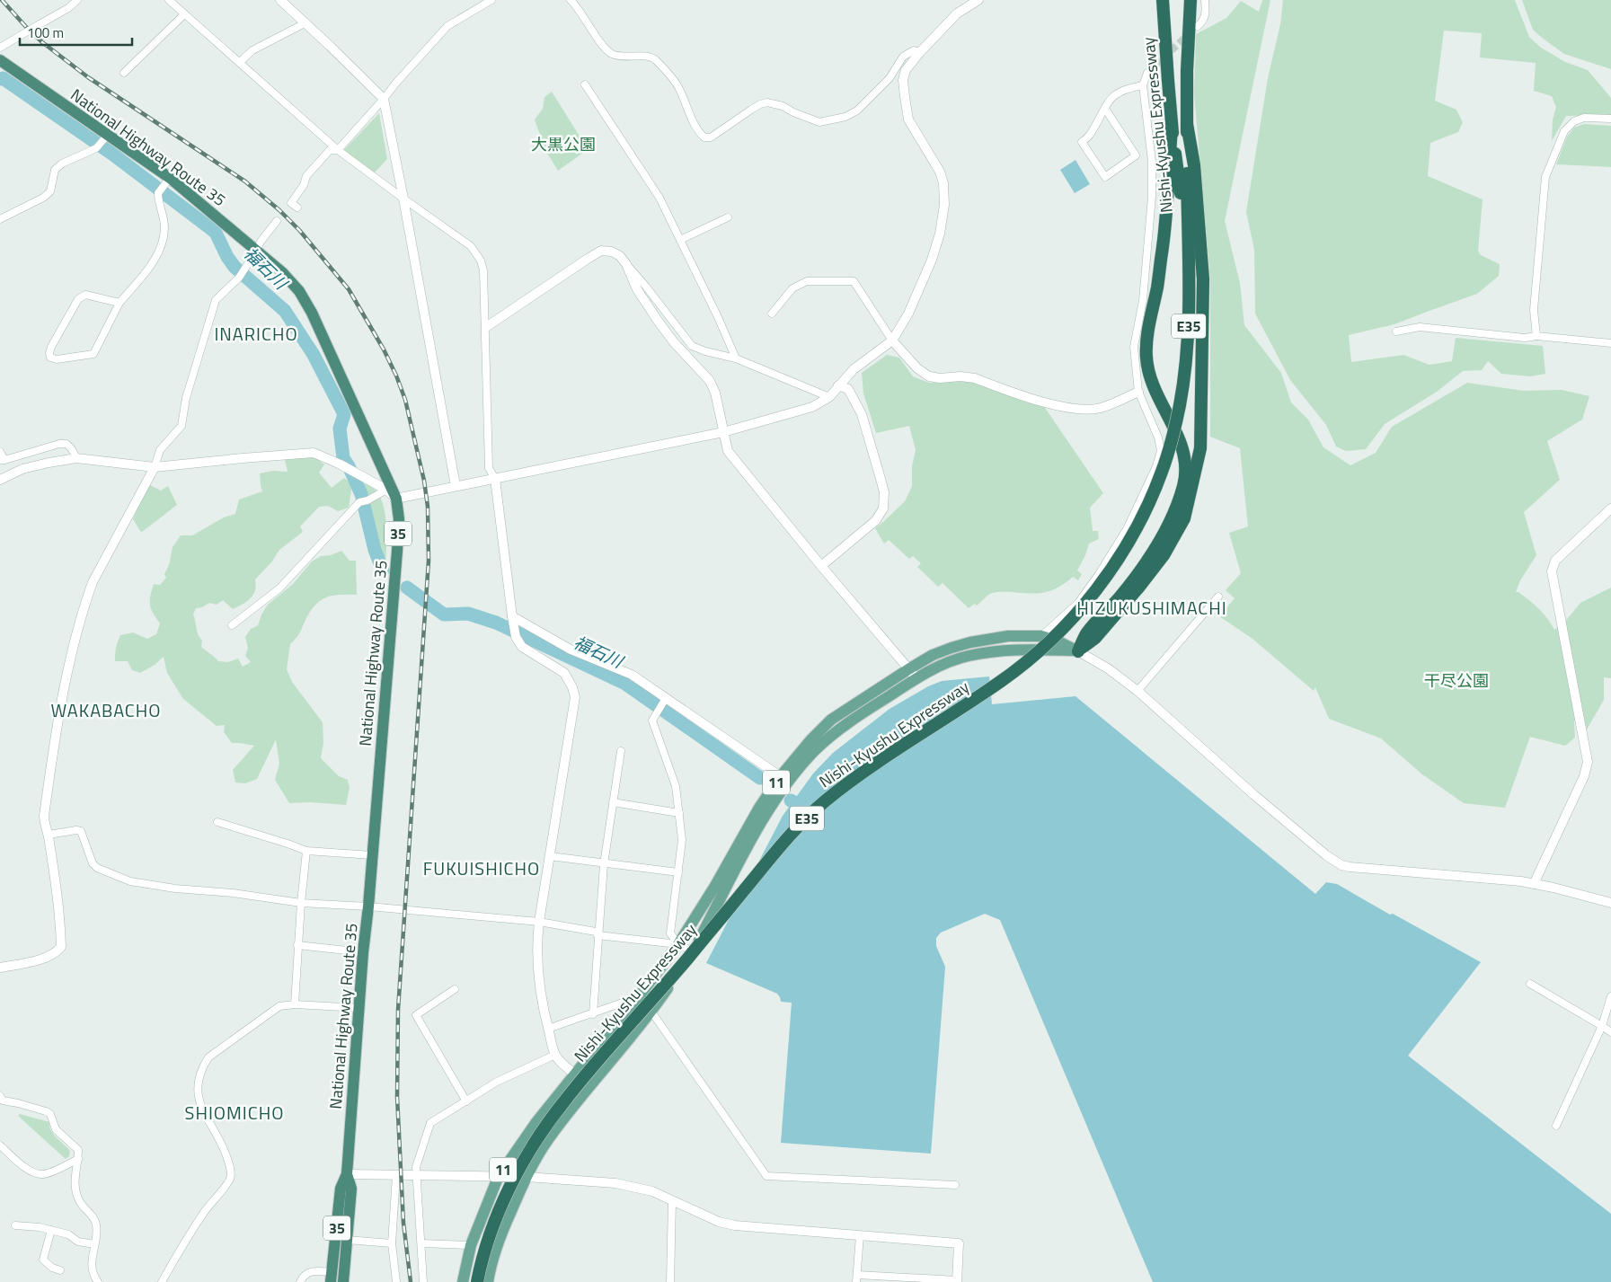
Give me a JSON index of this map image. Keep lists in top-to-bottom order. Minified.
{"streets":{"highway":["Nishi-Kyushu Expressway","National Highway Route 35","E35","35"],"main road":["11"]},"districts":["INARICHO","HIZUKUSHIMACHI","WAKABACHO","FUKUISHICHO","SHIOMICHO"],"water":["福石川"],"parks":["大黒公園","干尽公園"],"scale_bar":"100 m"}
